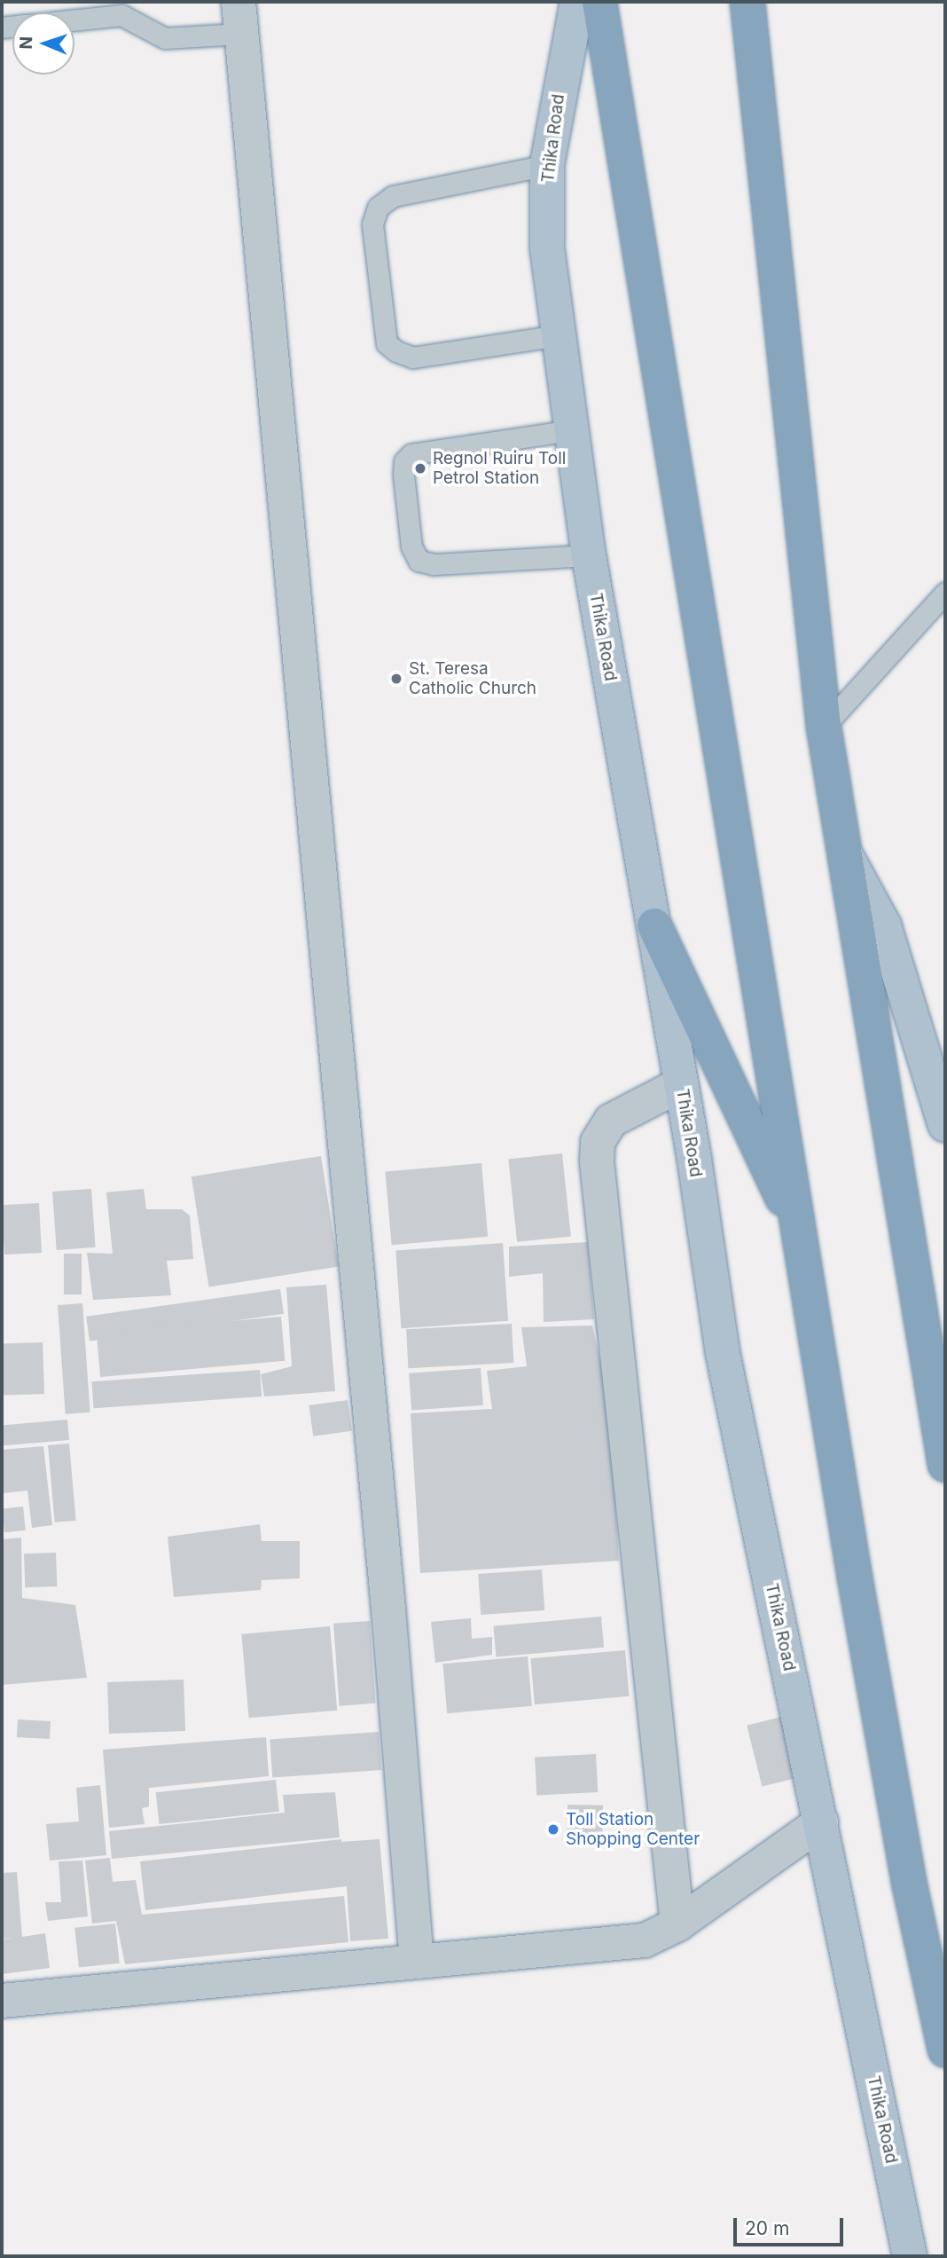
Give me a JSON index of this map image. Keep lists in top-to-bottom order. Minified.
{"streets":{"main road":["Thika Road"]},"places":["Regnol Ruiru Toll Petrol Station","St. Teresa Catholic Church","Toll Station Shopping Center"],"scale_bar":"20 m","north":"left"}
